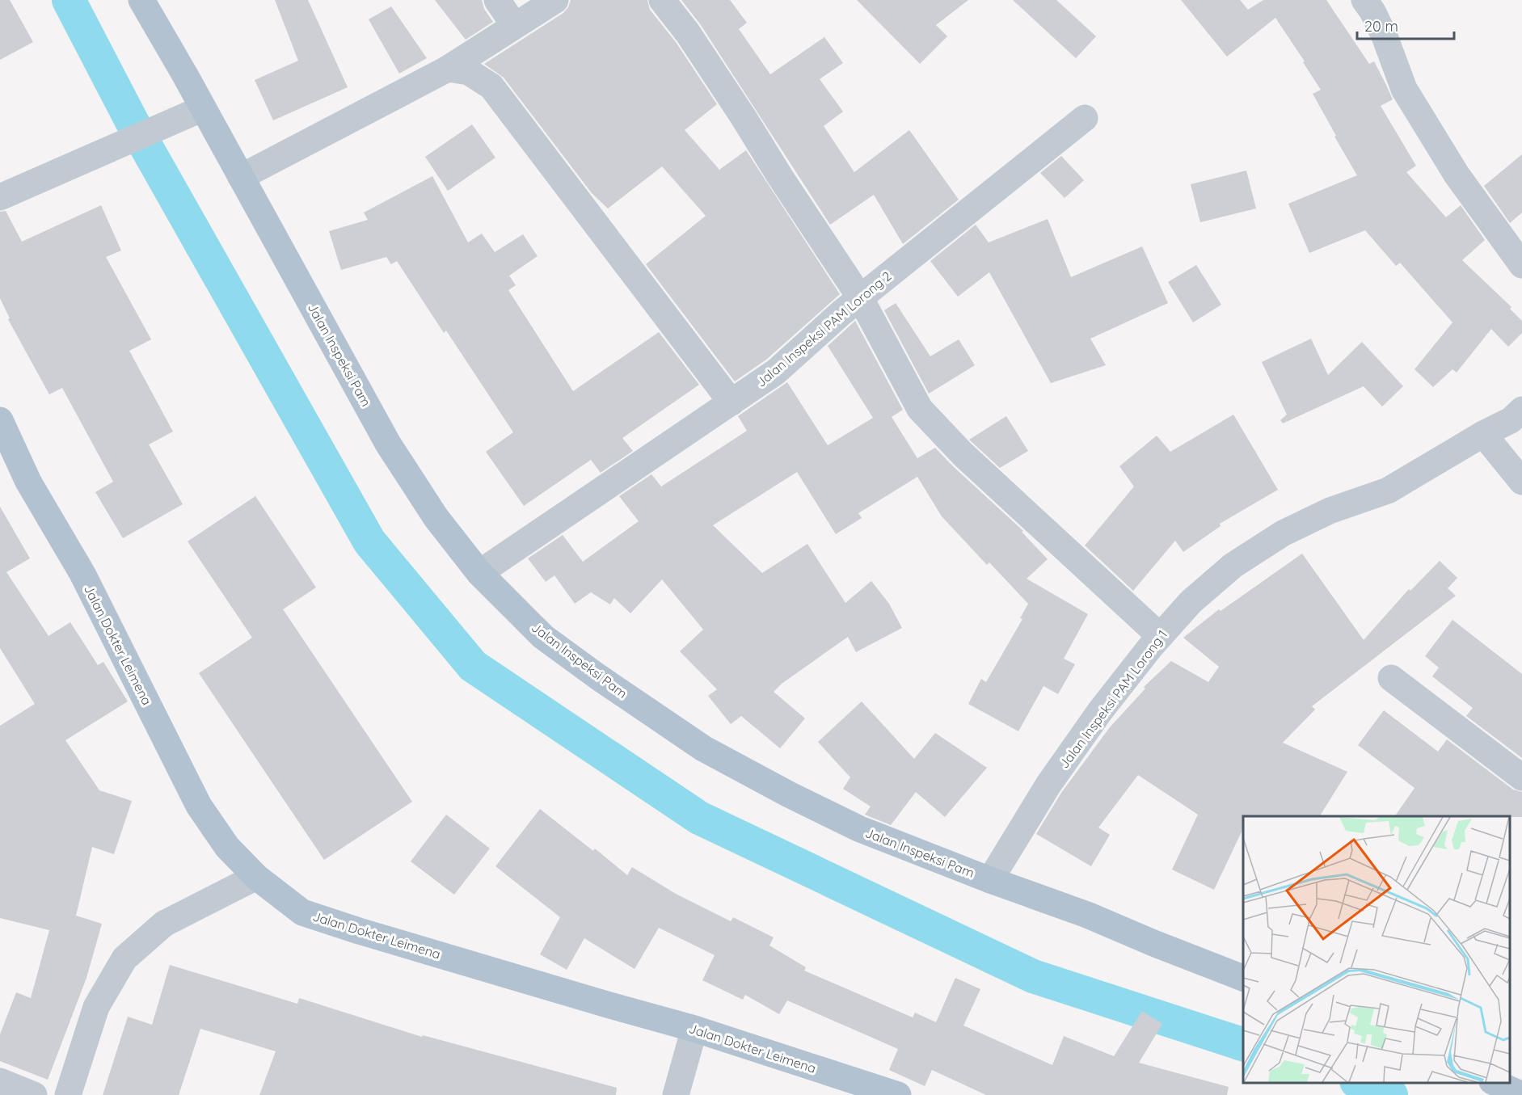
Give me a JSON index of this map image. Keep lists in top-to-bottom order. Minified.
{"streets":{"main road":["Jalan Inspeksi Pam","Jalan Dokter Leimena"],"street":["Jalan Inspeksi PAM Lorong 2","Jalan Inspeksi PAM Lorong 1"]},"crossings":[["Jalan Inspeksi PAM Lorong 2","Jalan Inspeksi Pam"],["Jalan Inspeksi Pam","Jalan Inspeksi PAM Lorong 1"]],"scale_bar":"20 m"}
